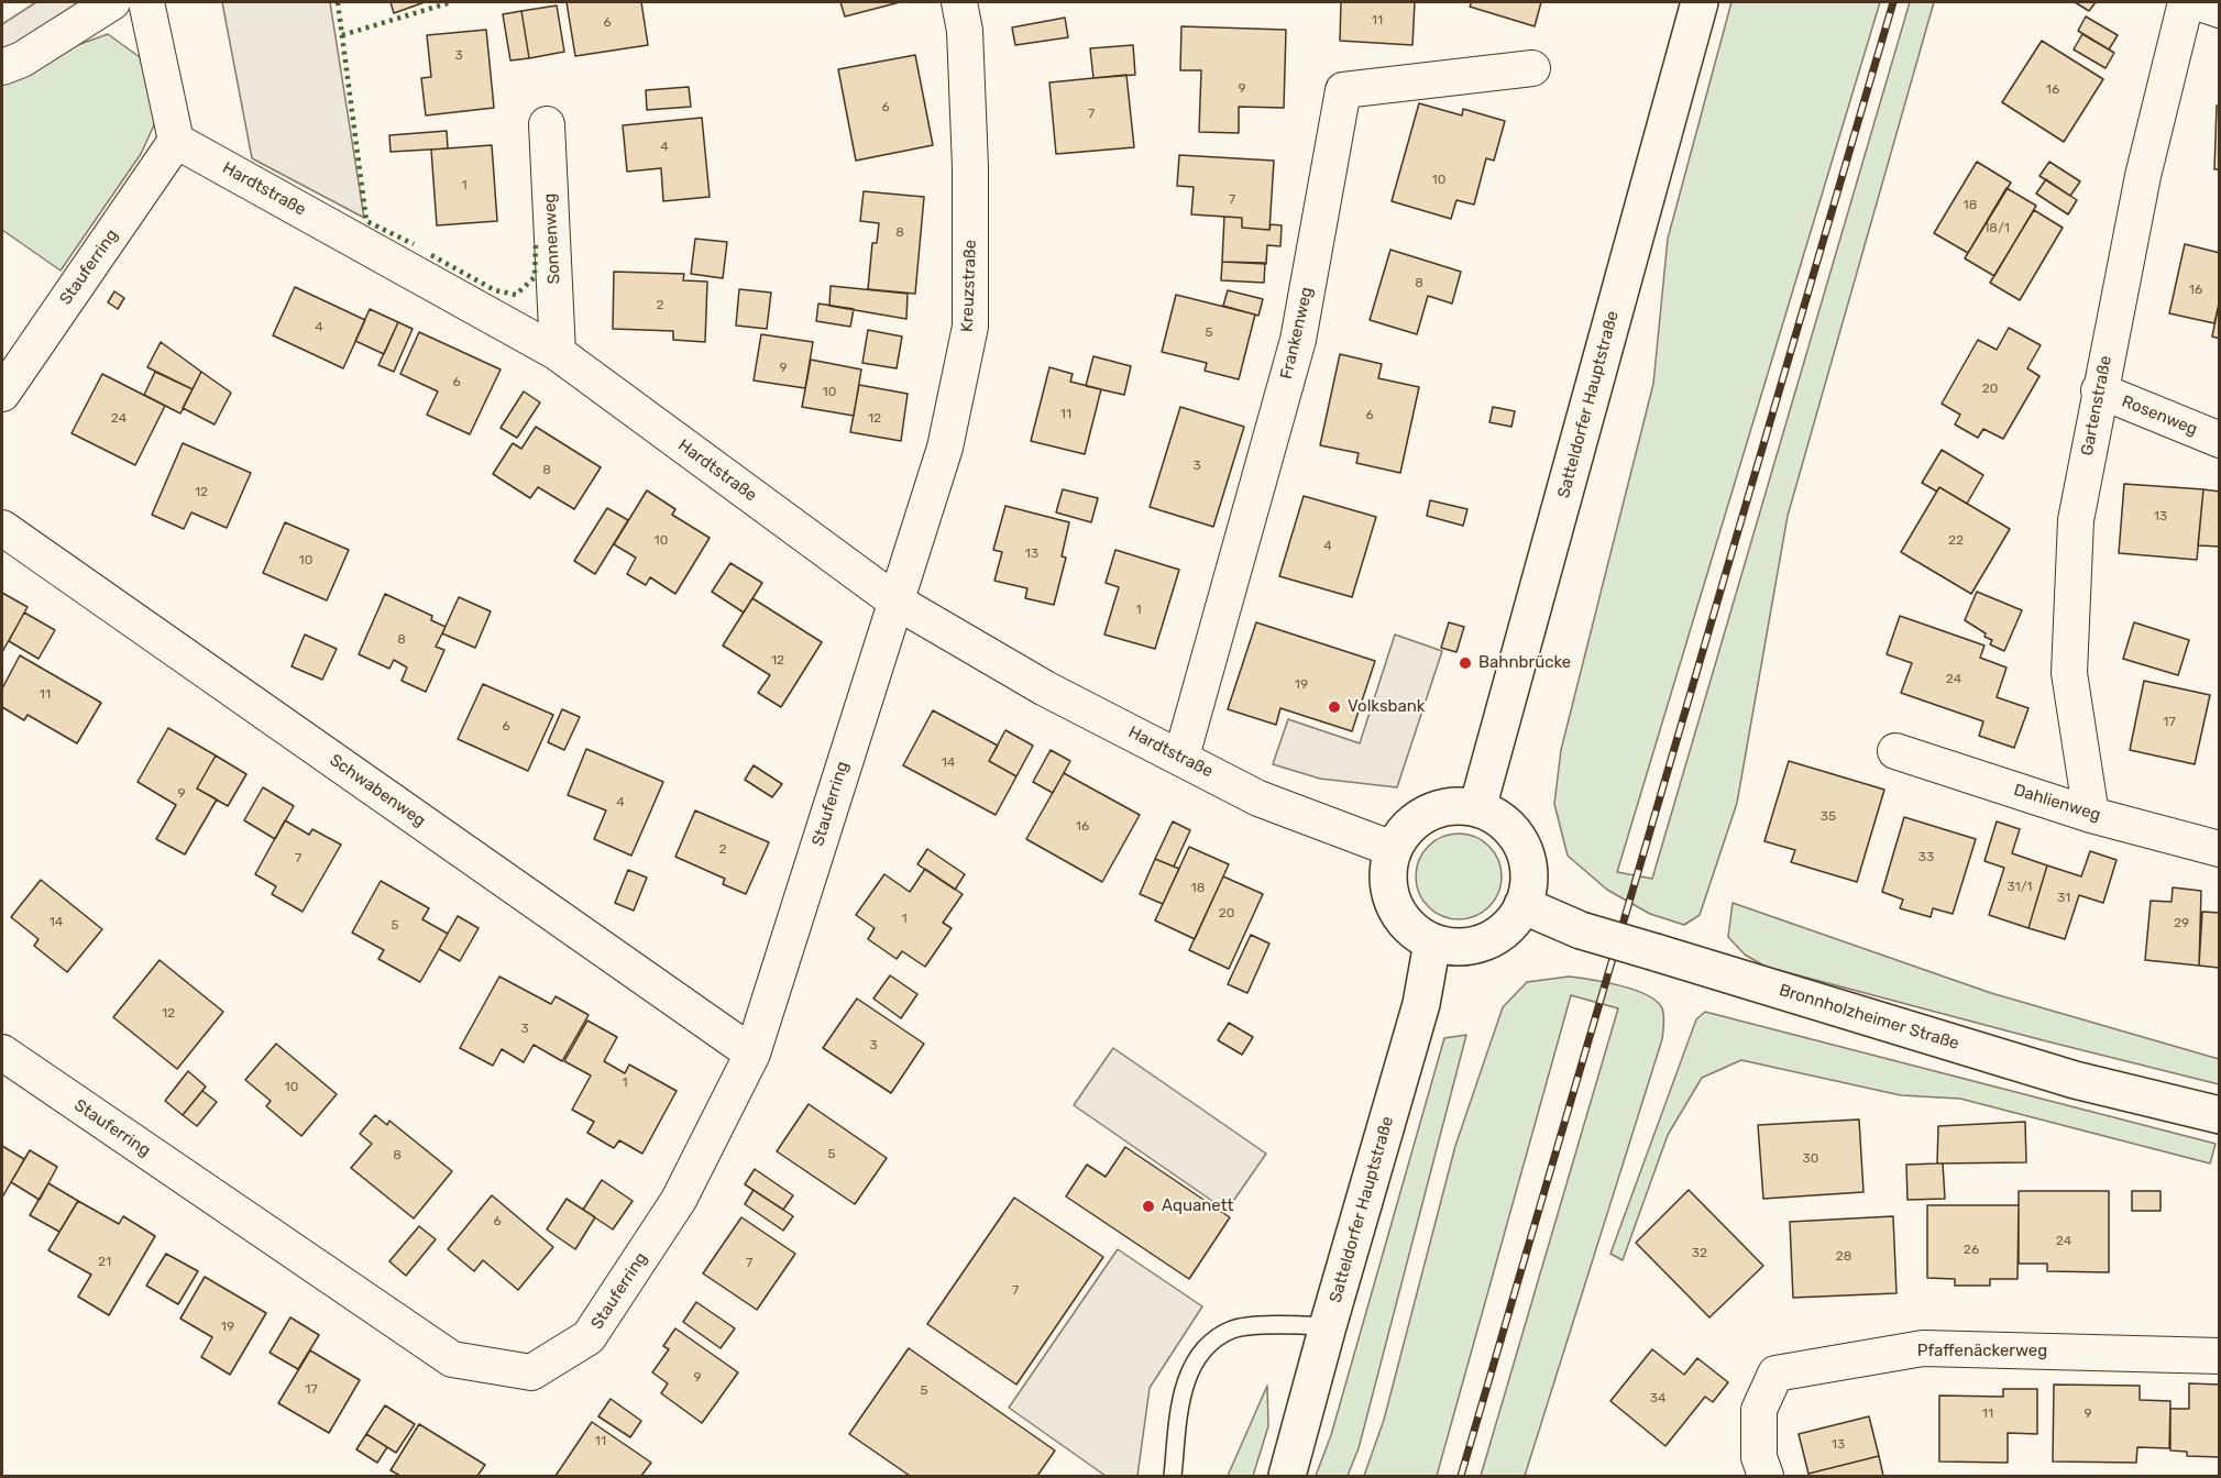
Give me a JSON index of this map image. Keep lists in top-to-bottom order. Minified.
{"streets":{"street":["Hardtstraße","Sonnenweg","Stauferring","Kreuzstraße","Frankenweg","Satteldorfer Hauptstraße","Gartenstraße","Rosenweg","Schwabenweg","Dahlienweg","Bronnholzheimer Straße","Pfaffenäckerweg"]},"crossings":[["Hardtstraße","Sonnenweg"],["Hardtstraße","Stauferring"],["Hardtstraße","Kreuzstraße"],["Hardtstraße","Frankenweg"],["Hardtstraße","Satteldorfer Hauptstraße"],["Hardtstraße","Bronnholzheimer Straße"],["Stauferring","Kreuzstraße"],["Stauferring","Schwabenweg"],["Satteldorfer Hauptstraße","Bronnholzheimer Straße"],["Gartenstraße","Rosenweg"],["Gartenstraße","Dahlienweg"]],"places":["Bahnbrücke","Volksbank","Aquanett"],"house_numbers":["11","6","3","9","16","6","7","4","10","1","7","18","18/1","8","8","16","2","4","5","9","6","20","10","11","6","24","12","3","8","12","13","10","22","4","13","10","1","8","12","24","19","11","17","6","14","9","4","35","16","2","33","7","31/1","18","31","20","1","14","29","5","12","3","3","1","10","5","8","30","6","24","26","32","28","21","7","7","19","9","17","5","34","11","9","11","13"]}
